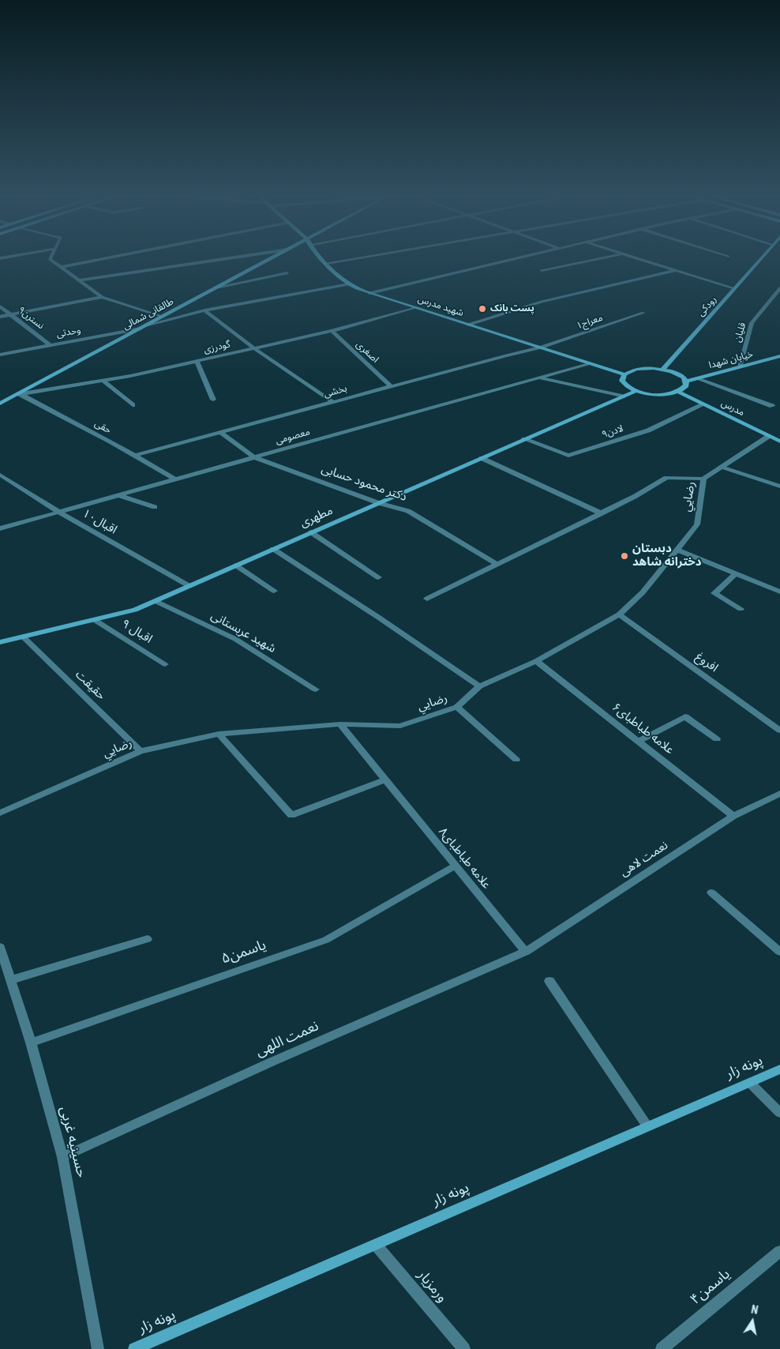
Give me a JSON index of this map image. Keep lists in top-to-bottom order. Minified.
{"streets":{"street":["شهید مدرس","رودکی","طالقانی شمالی","نسترن۹","معراج۱","وحدتی","قلیان","گودرزی","اصغری","خیابان شهدا","بخشی","مدرس","حقی","لادن۹","معصومی","دکتر محمود حسابی","رضایي","مطهری","اقبال۱۰","اقبال ۹","شهید عربستانی","افروغ","حقیقت","علامه طباطبای۶","علامه طباطبای۸","نعمت لاهی","یاسمن۵","نعمت اللهی","پونه زار","حسینیه غربی","ورمزیار","یاسمن۴"]},"crossings":[["شهید مدرس","معراج۱"],["شهید مدرس","گودرزی"],["شهید مدرس","بخشی"],["شهید مدرس","معصومی"],["طالقانی شمالی","وحدتی"],["طالقانی شمالی","گودرزی"],["طالقانی شمالی","حقی"],["نسترن۹","وحدتی"],["معراج۱","بخشی"],["قلیان","خیابان شهدا"],["گودرزی","اصغری"],["گودرزی","حقی"],["اصغری","بخشی"],["بخشی","حقی"],["بخشی","دکتر محمود حسابی"],["مدرس","لادن۹"],["مدرس","رضایي"],["حقی","معصومی"],["لادن۹","مطهری"],["معصومی","دکتر محمود حسابی"],["معصومی","اقبال۱۰"],["دکتر محمود حسابی","مطهری"],["رضایي","افروغ"],["رضایي","حقیقت"],["رضایي","علامه طباطبای۶"],["رضایي","علامه طباطبای۸"],["مطهری","اقبال۱۰"],["مطهری","اقبال ۹"],["مطهری","شهید عربستانی"],["مطهری","حقیقت"],["علامه طباطبای۶","نعمت لاهی"],["علامه طباطبای۸","نعمت لاهی"],["علامه طباطبای۸","یاسمن۵"],["علامه طباطبای۸","نعمت اللهی"],["نعمت لاهی","نعمت اللهی"],["یاسمن۵","حسینیه غربی"],["نعمت اللهی","حسینیه غربی"],["پونه زار","ورمزیار"]],"places":["پست بانک","دبستان دخترانه شاهد"],"north":"top"}
